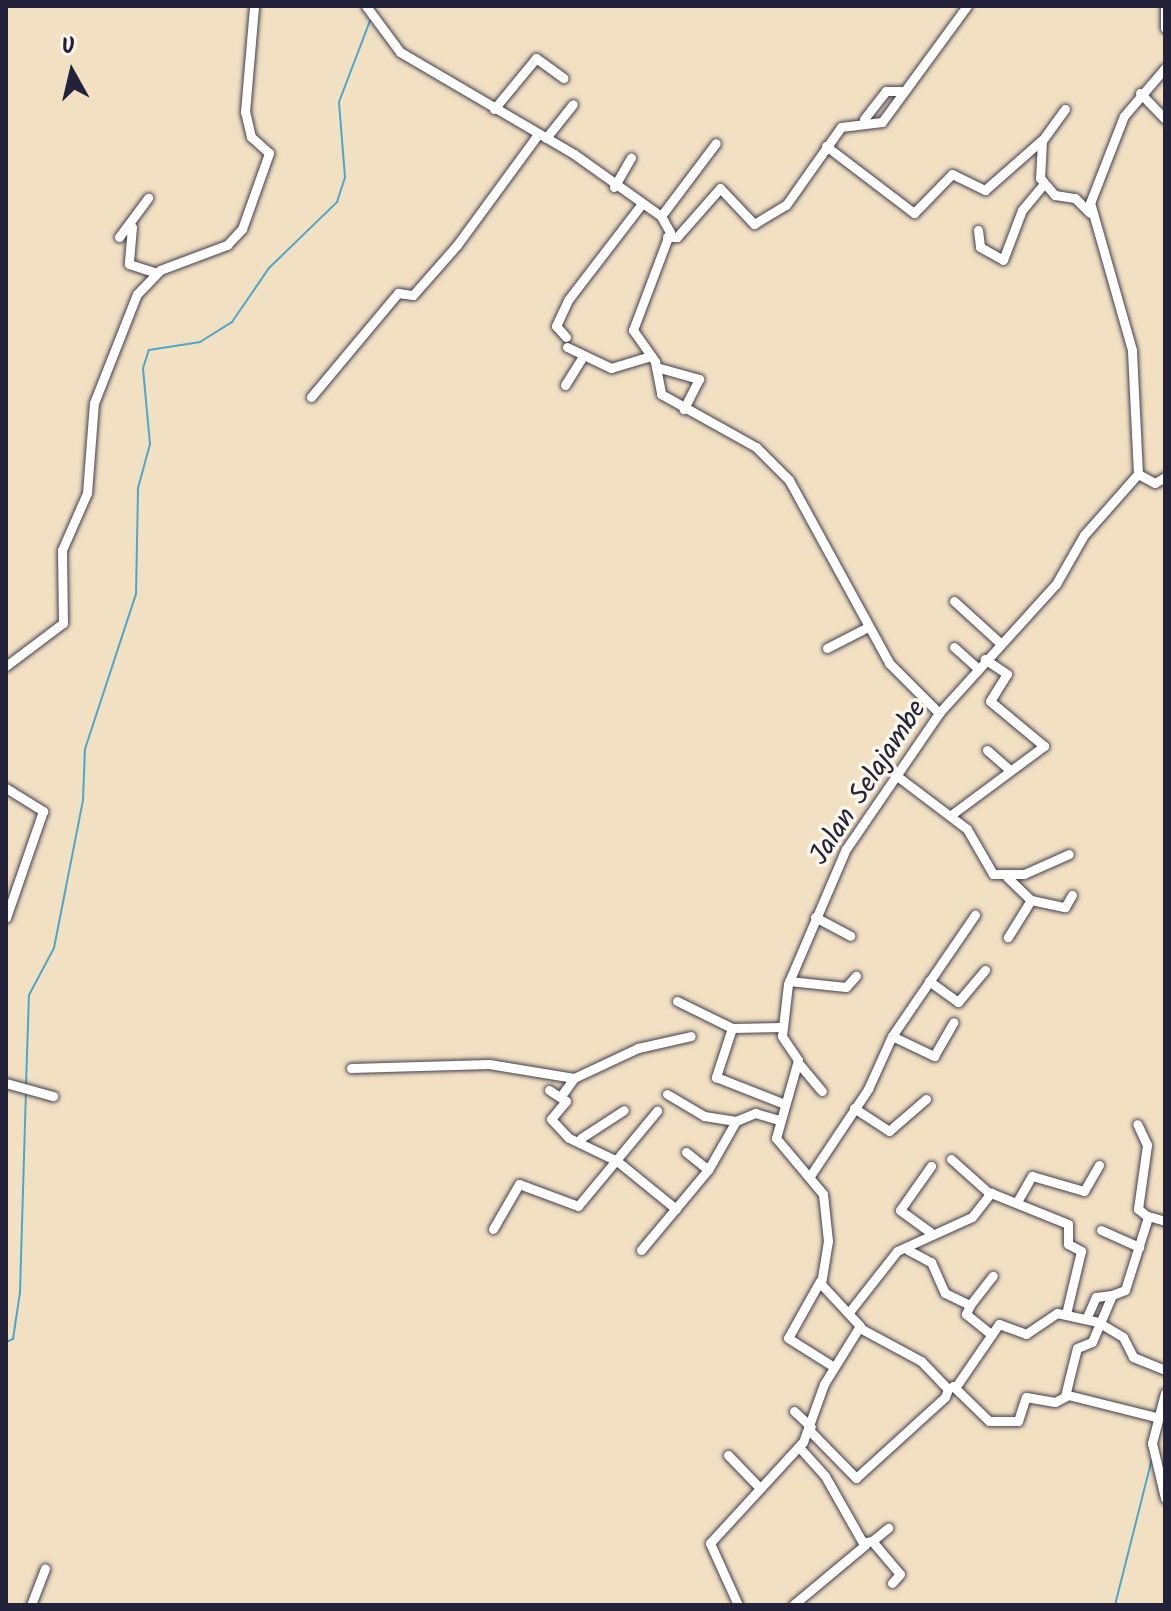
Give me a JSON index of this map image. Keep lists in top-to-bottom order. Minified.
{"streets":{"street":["Jalan Selajambe"]},"north":"top"}
